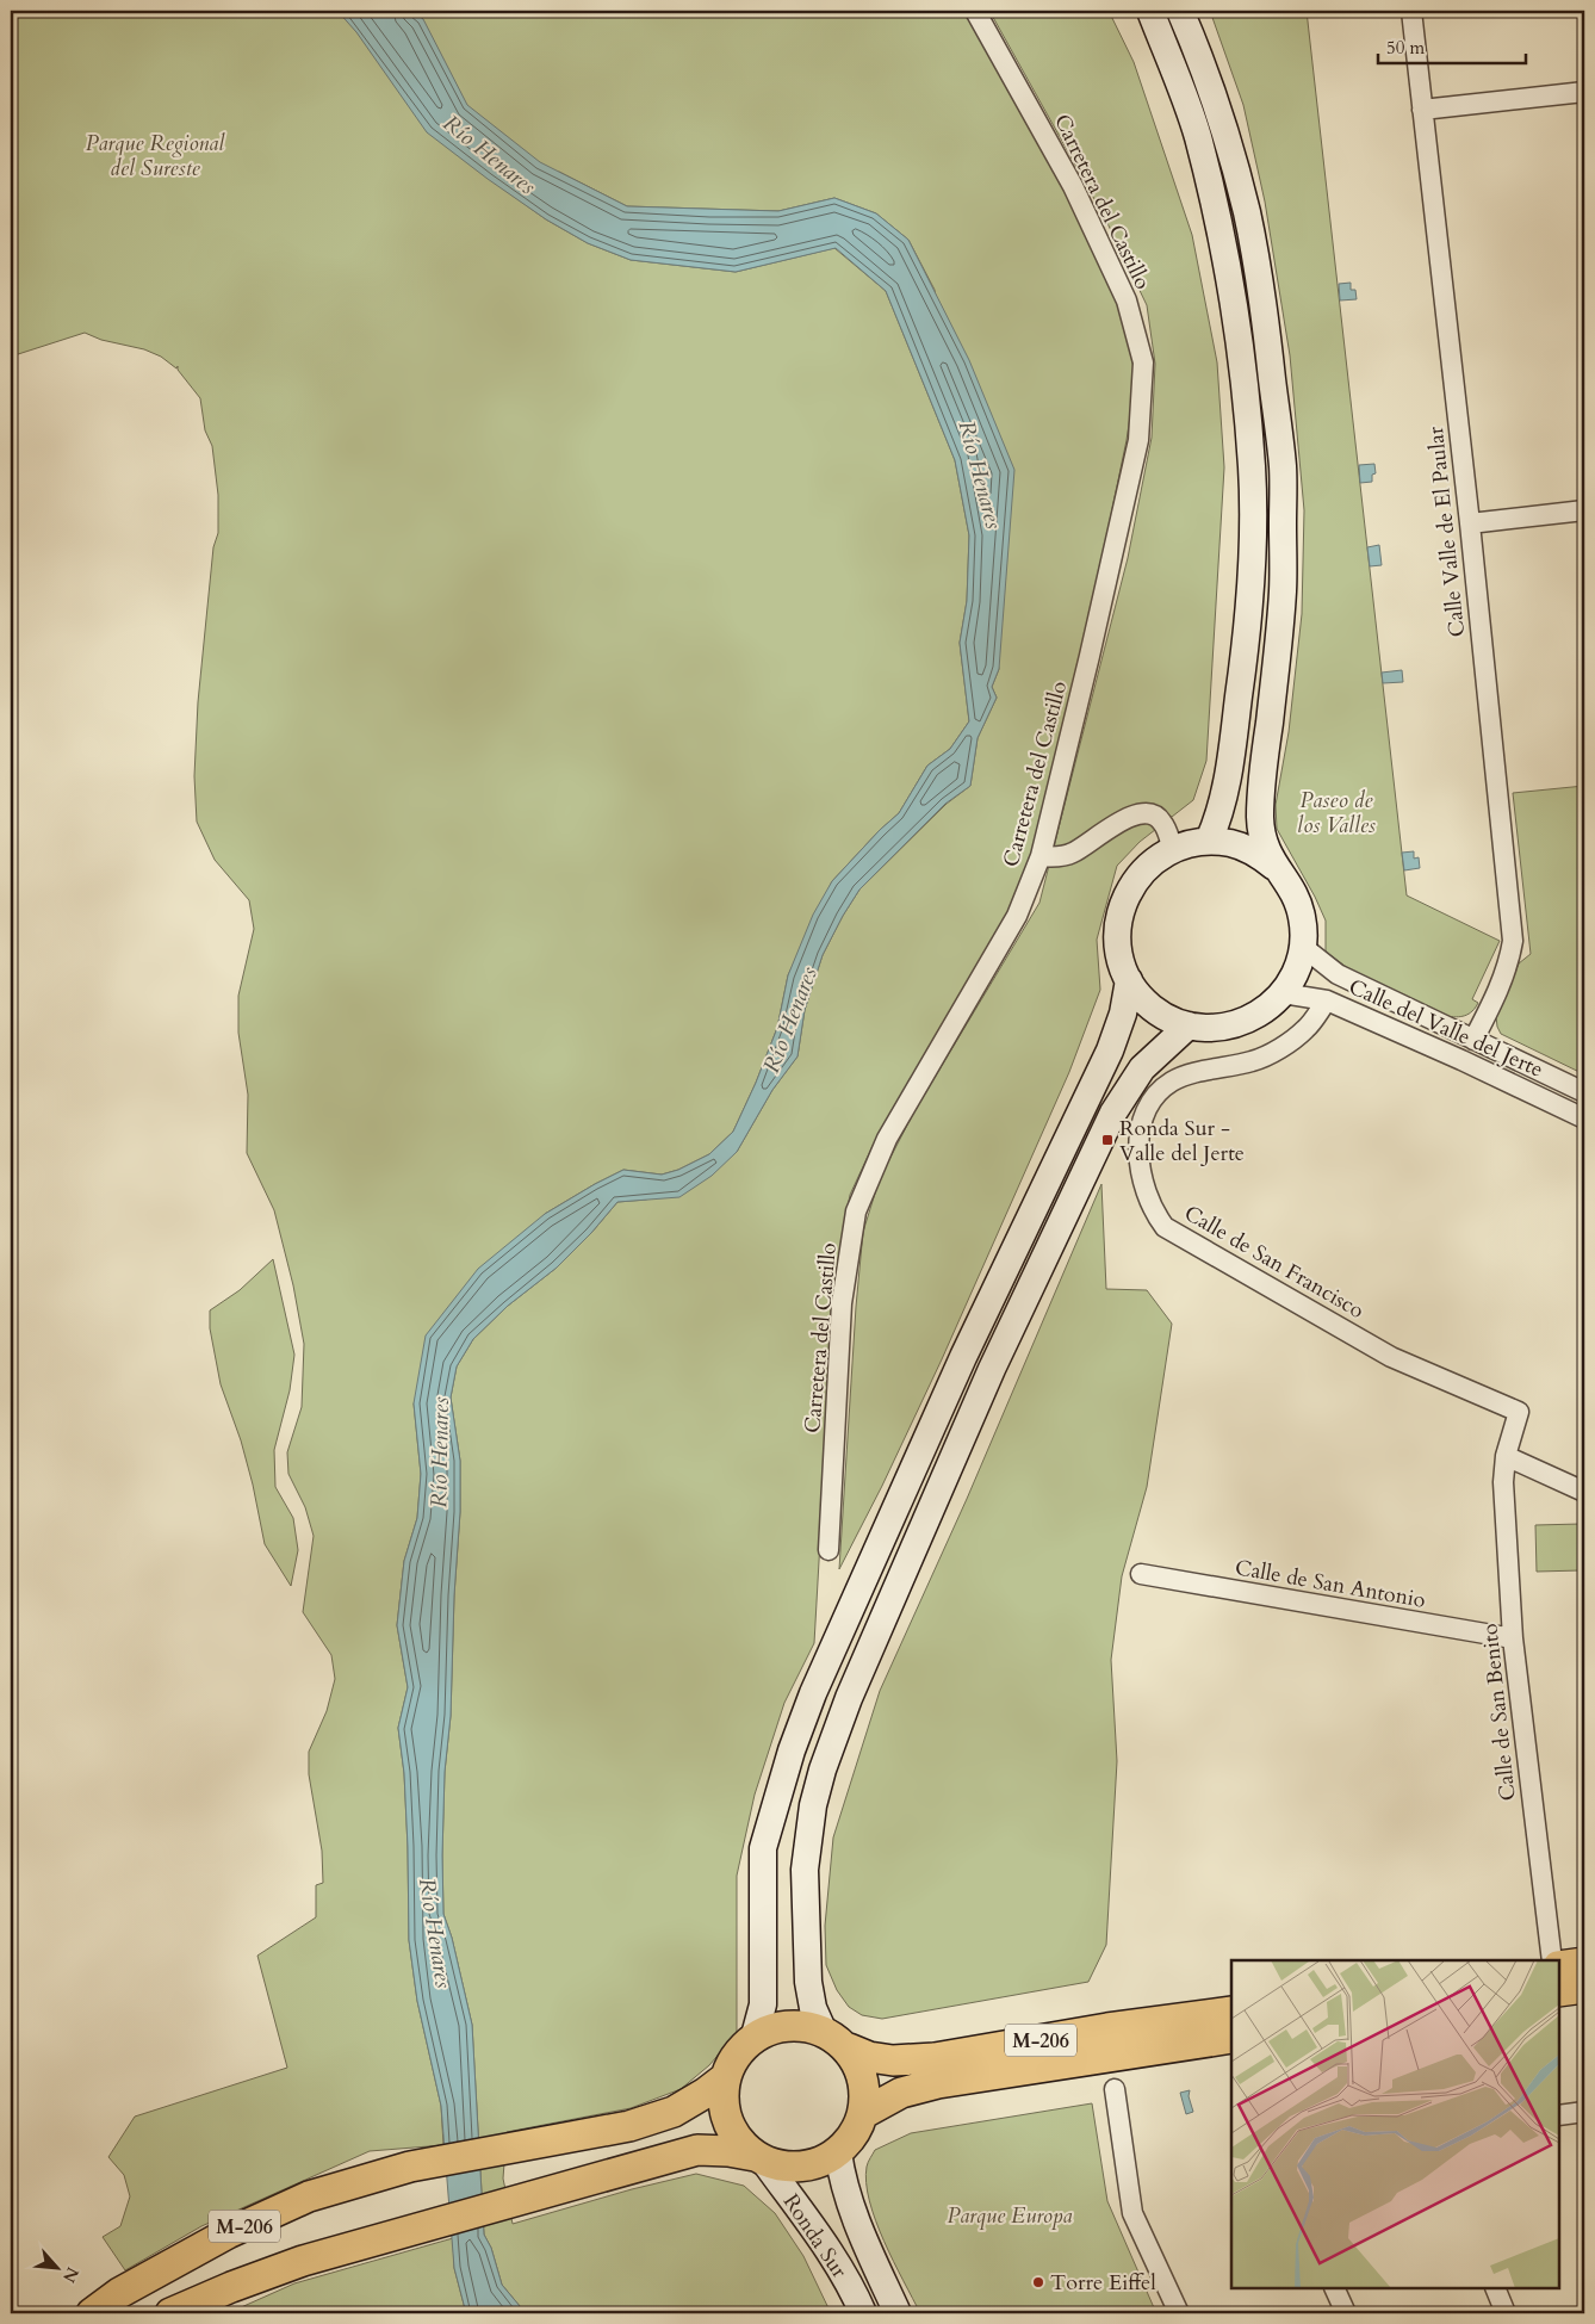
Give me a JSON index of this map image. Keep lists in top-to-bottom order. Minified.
{"streets":{"main road":["M-206","Ronda Sur"],"street":["Carretera del Castillo","Calle Valle de El Paular","Calle del Valle del Jerte","Calle de San Francisco","Calle de San Antonio","Calle de San Benito"]},"crossings":[["Calle Valle de El Paular","Calle del Valle del Jerte"],["Calle del Valle del Jerte","Calle de San Francisco"],["Calle de San Francisco","Calle de San Benito"],["Calle de San Antonio","Calle de San Benito"],["M-206","Ronda Sur"]],"water":["Río Henares"],"parks":["Parque Regional del Sureste","Paseo de los Valles","Parque Europa"],"places":{"transit":["Ronda Sur - Valle del Jerte"],"other":["Torre Eiffel"]},"scale_bar":"50 m","north":"bottom right"}
